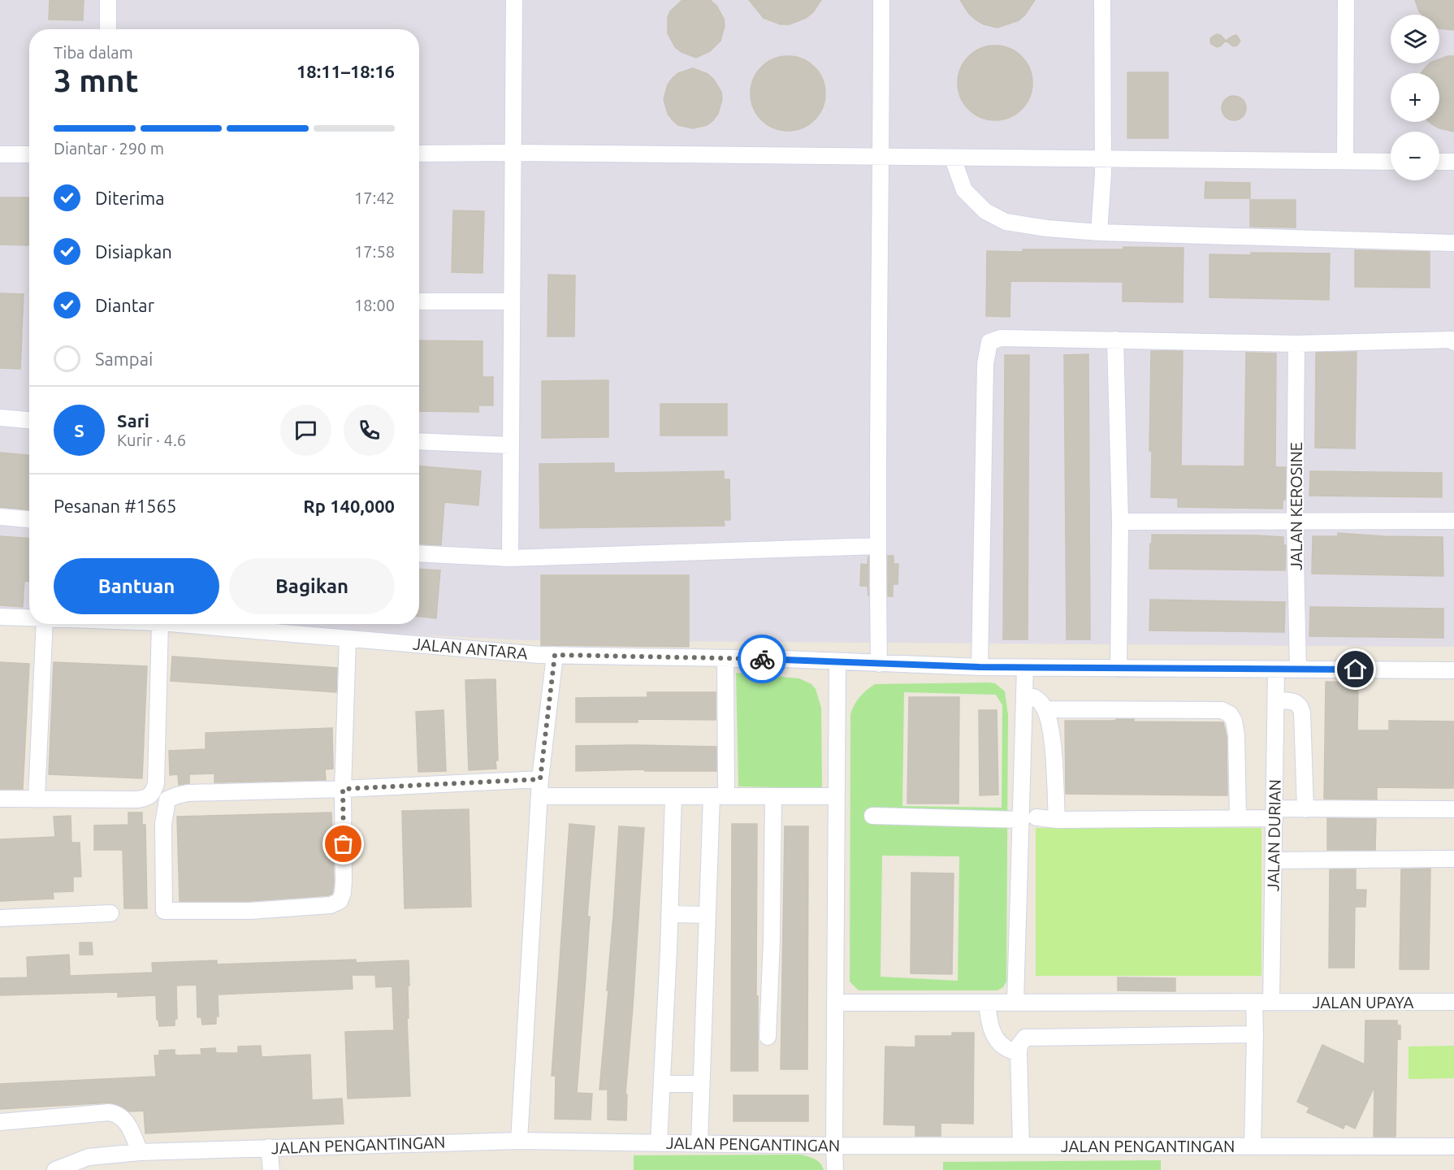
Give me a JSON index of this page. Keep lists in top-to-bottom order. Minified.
{"streets":{"street":["JALAN KEROSINE","JALAN ANTARA","JALAN DURIAN","JALAN UPAYA","JALAN PENGANTINGAN"]},"crossings":[["JALAN KEROSINE","JALAN ANTARA"],["JALAN ANTARA","JALAN DURIAN"],["JALAN DURIAN","JALAN UPAYA"]],"page":{"map_buttons":["+","−"],"heading":["3 mnt","Tiba dalam","18:11–18:16"],"panel":["Sari","Kurir · 4.6","Pesanan #1565","Rp 140,000"],"bar":"Diantar · 290 m","list":[["Diterima","17:42"],["Disiapkan","17:58"],["Diantar","18:00"],"Sampai"],"round":"S","buttons":["Bantuan","Bagikan"]}}
